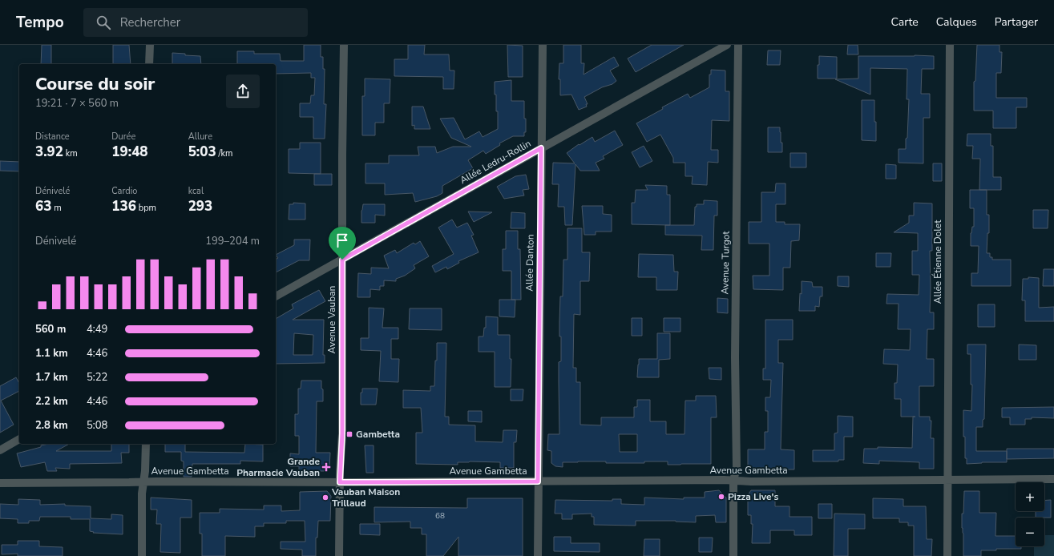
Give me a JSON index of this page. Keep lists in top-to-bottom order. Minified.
{"streets":{"street":["Allée Ledru-Rollin","Allée Étienne Dolet","Allée Danton","Avenue Turgot","Avenue Vauban","Avenue Gambetta"]},"crossings":[["Allée Ledru-Rollin","Allée Danton"],["Allée Ledru-Rollin","Avenue Vauban"],["Allée Étienne Dolet","Avenue Gambetta"],["Allée Danton","Avenue Gambetta"],["Avenue Turgot","Avenue Gambetta"],["Avenue Vauban","Avenue Gambetta"]],"places":{"transit":["Gambetta"],"health":["Grande Pharmacie Vauban"],"other":["Pizza Live's","Vauban Maison Trillaud"]},"house_numbers":["68"],"page":{"header":"Tempo","search":"Rechercher","nav":["Carte","Calques","Partager"],"heading":["Course du soir","19:21 · 7 × 560 m"],"stats":[["Distance","3.92 km"],["Durée","19:48"],["Allure","5:03 /km"],["Dénivelé","63 m"],["Cardio","136 bpm"],["kcal","293"]],"chart":["Dénivelé","199–204 m"],"list":[{"name":"560 m","note":"4:49"},{"name":"1.1 km","note":"4:46"},{"name":"1.7 km","note":"5:22"},{"name":"2.2 km","note":"4:46"},{"name":"2.8 km","note":"5:08"}],"map_buttons":["+","−"]}}
